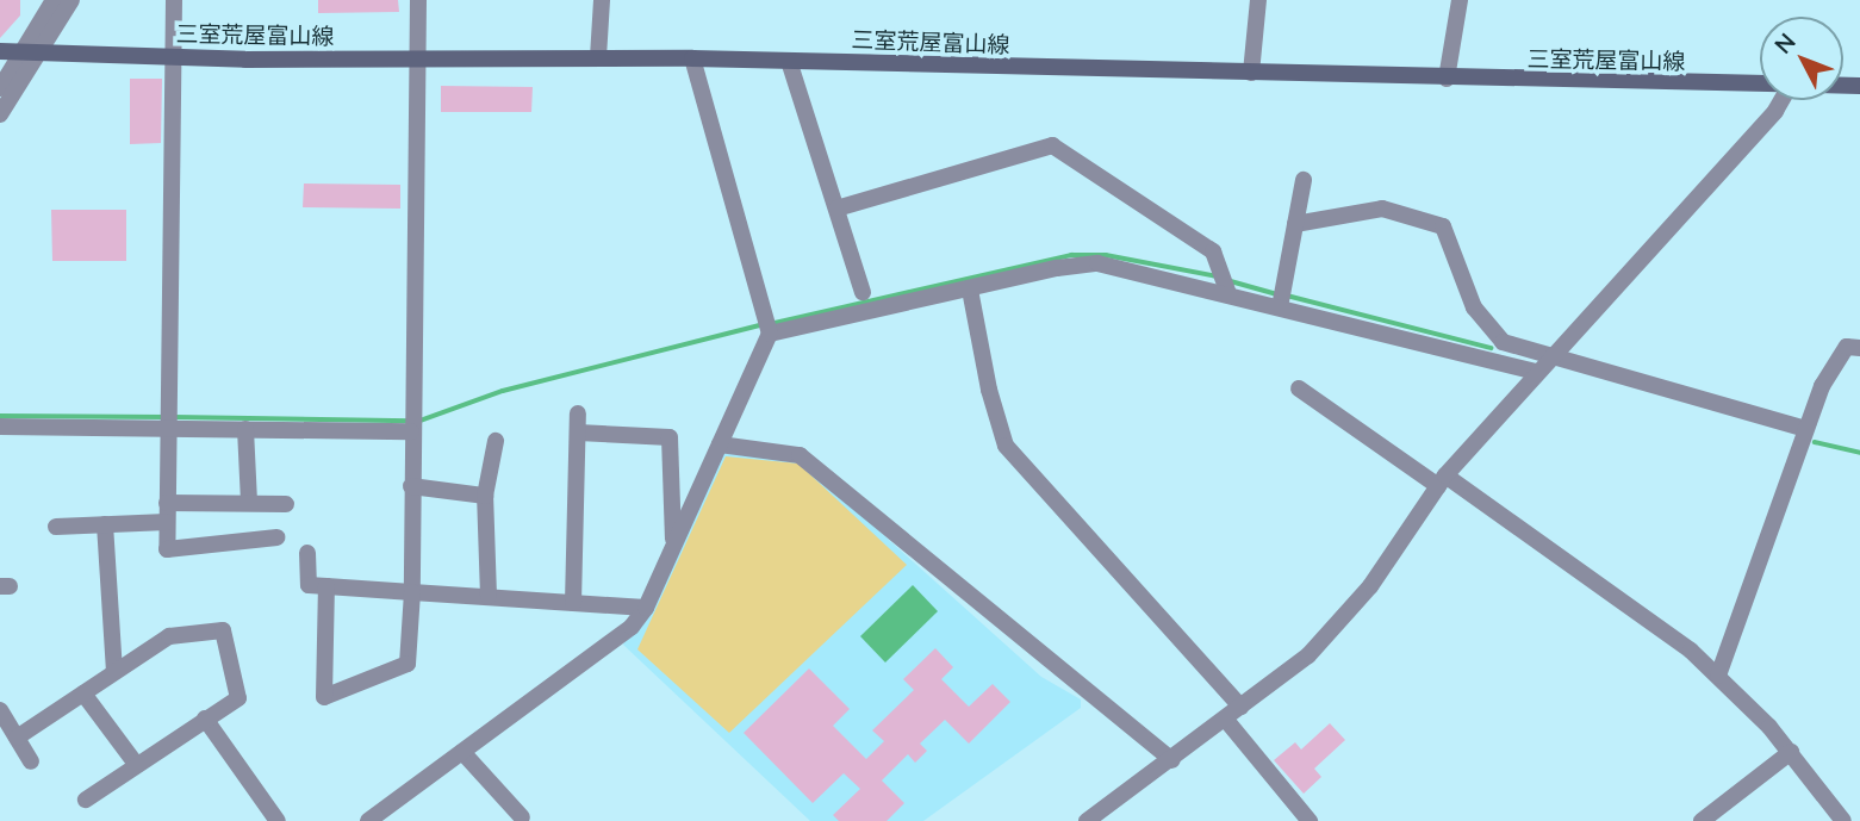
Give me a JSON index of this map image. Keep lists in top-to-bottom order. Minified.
{"streets":{"main road":["三室荒屋富山線"]},"north":"top left"}
